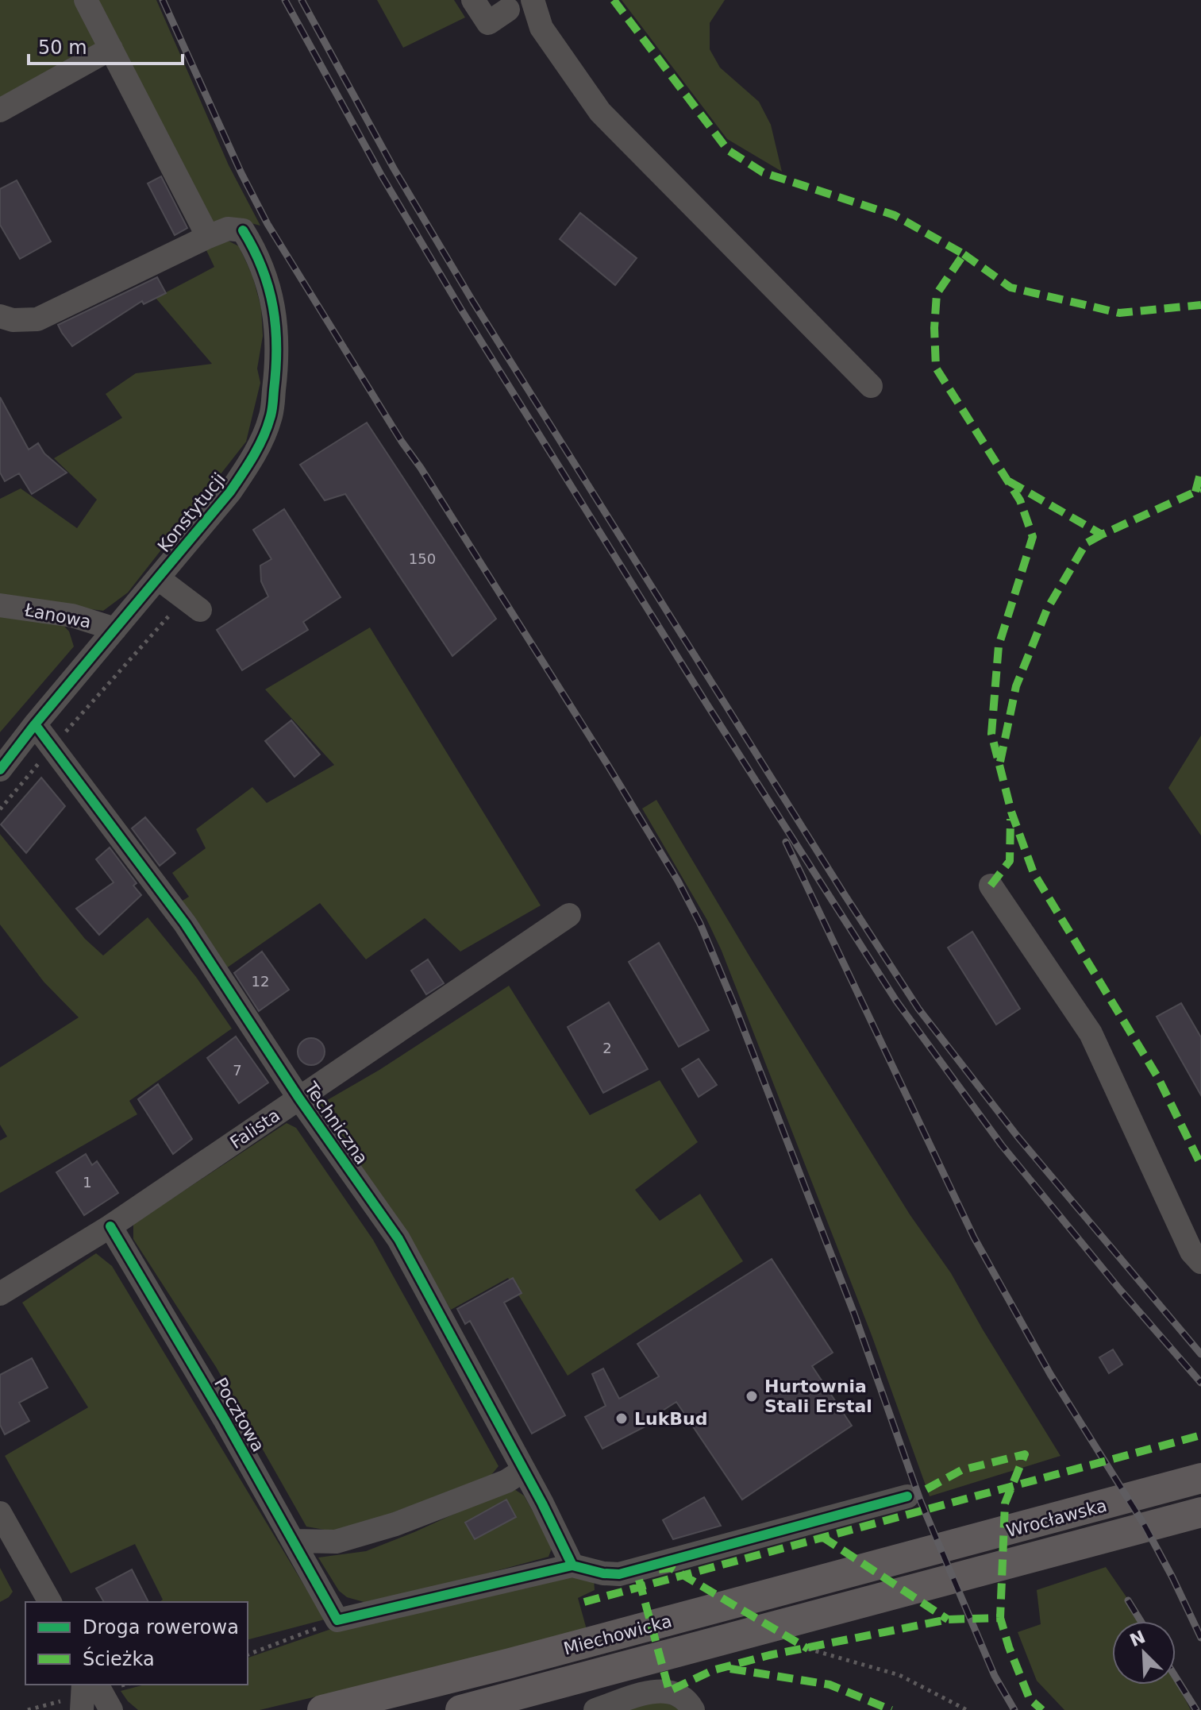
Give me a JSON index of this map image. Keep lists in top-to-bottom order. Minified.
{"streets":{"main road":["Wrocławska","Miechowicka"],"street":["Konstytucji","Łanowa","Techniczna","Falista","Pocztowa"]},"crossings":[["Konstytucji","Łanowa"],["Konstytucji","Techniczna"],["Techniczna","Falista"],["Falista","Pocztowa"],["Wrocławska","Miechowicka"]],"places":["Hurtownia Stali Erstal","LukBud"],"house_numbers":["150","12","2","7","1"],"legend":["Droga rowerowa","Ścieżka"],"scale_bar":"50 m","north":"top left"}
